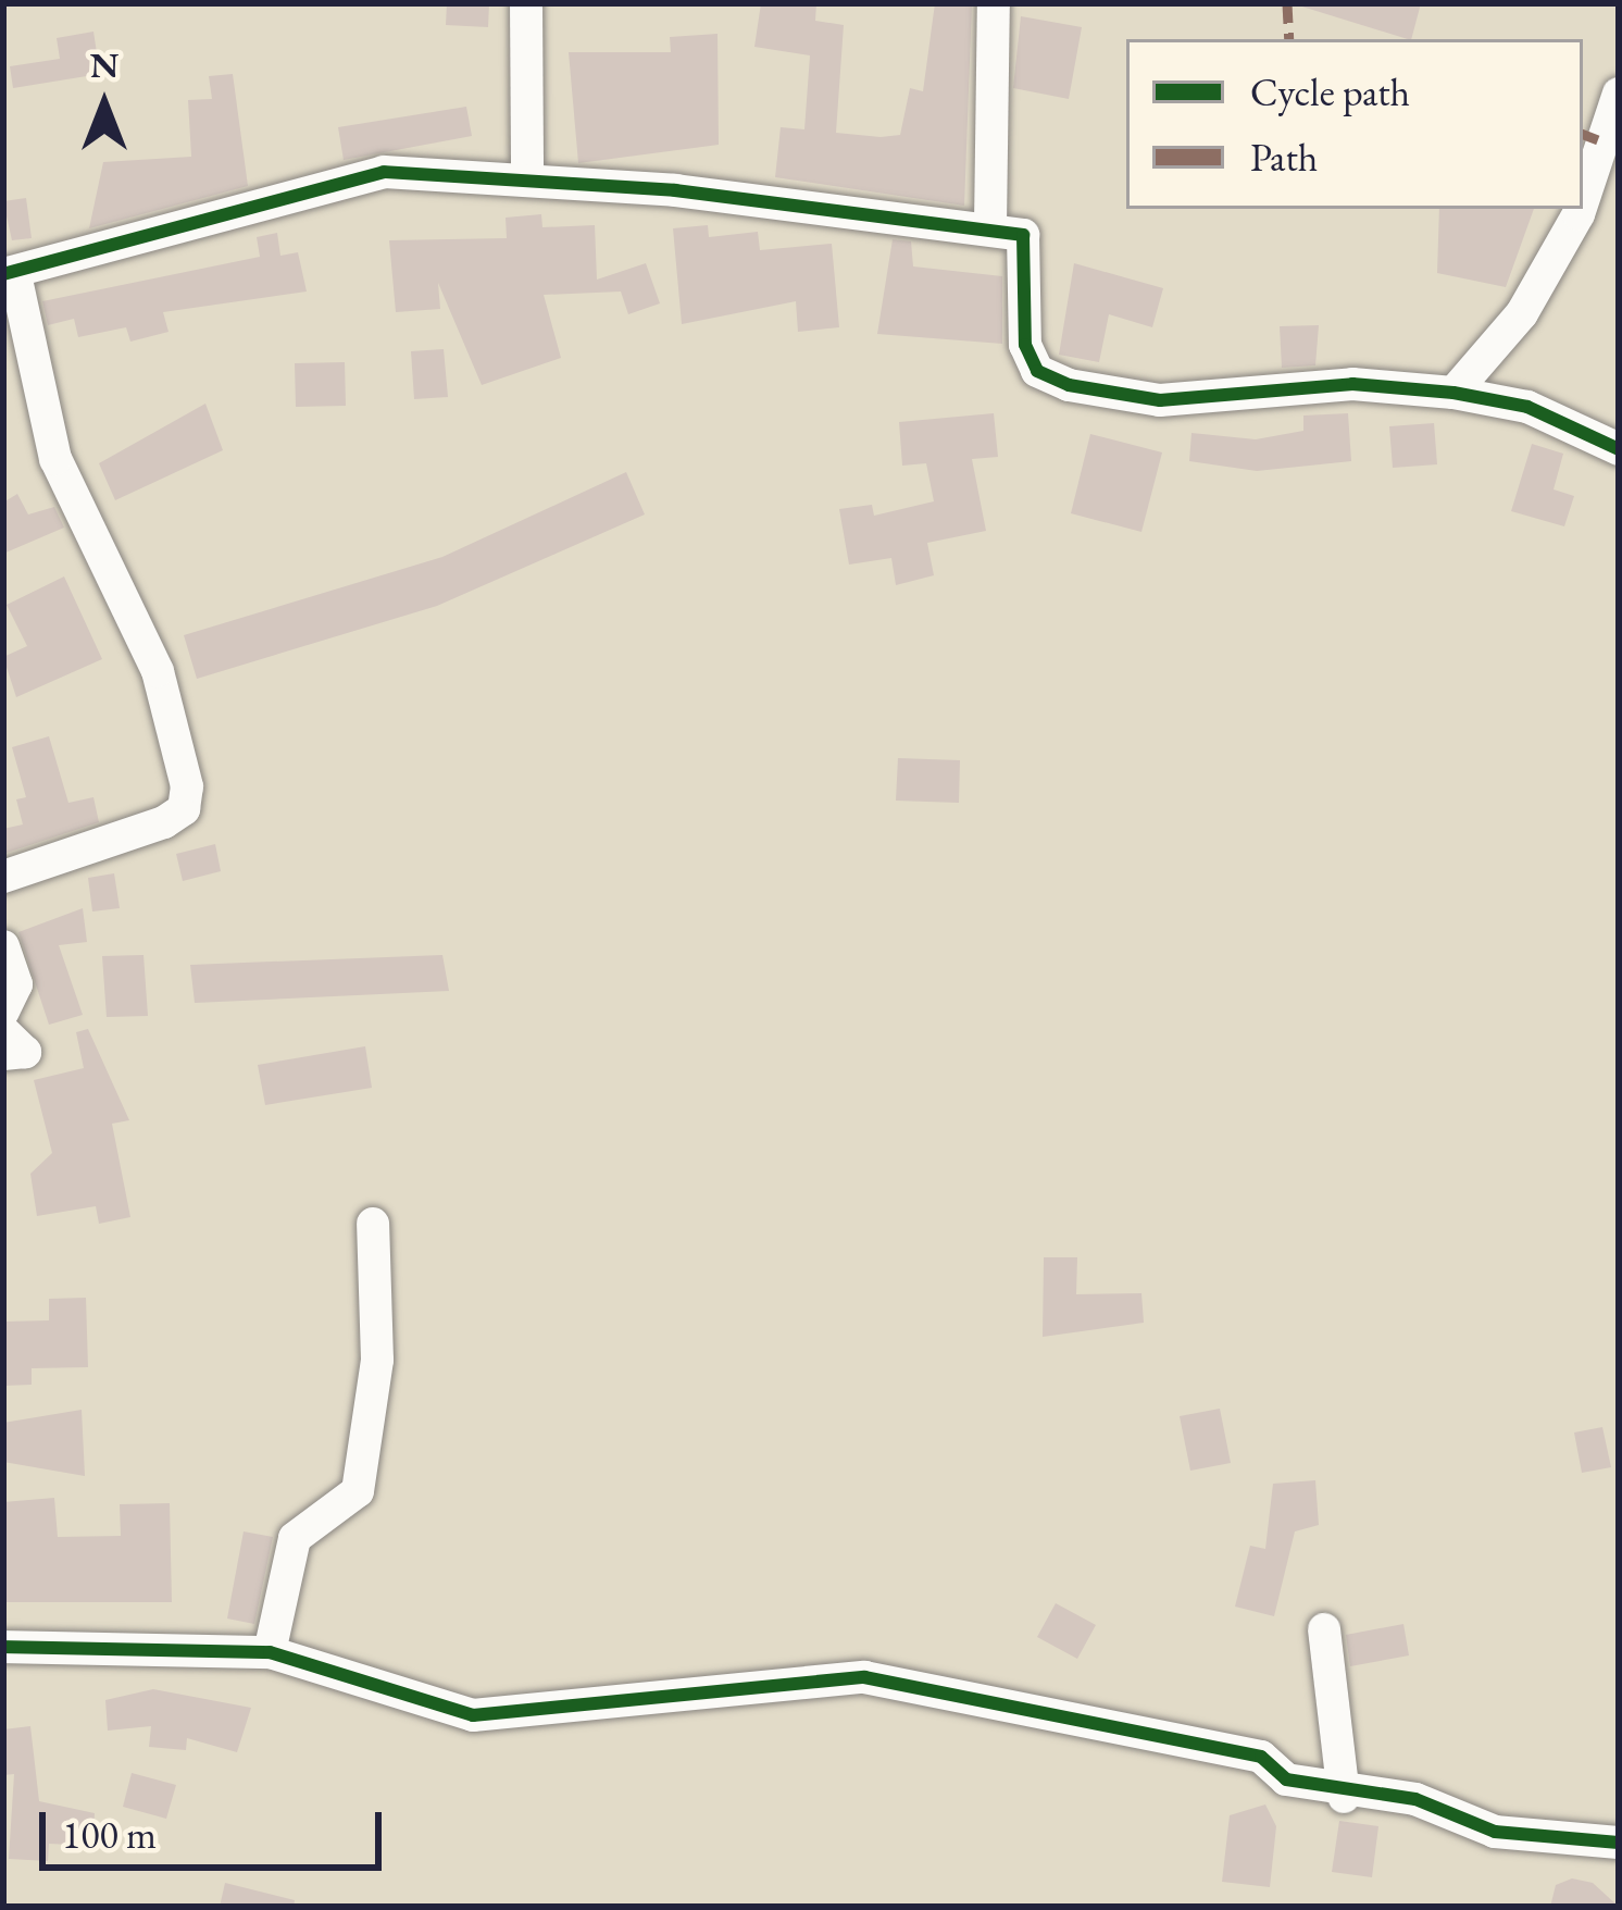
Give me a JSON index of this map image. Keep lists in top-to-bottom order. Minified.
{"legend":["Cycle path","Path"],"scale_bar":"100 m","north":"top"}
